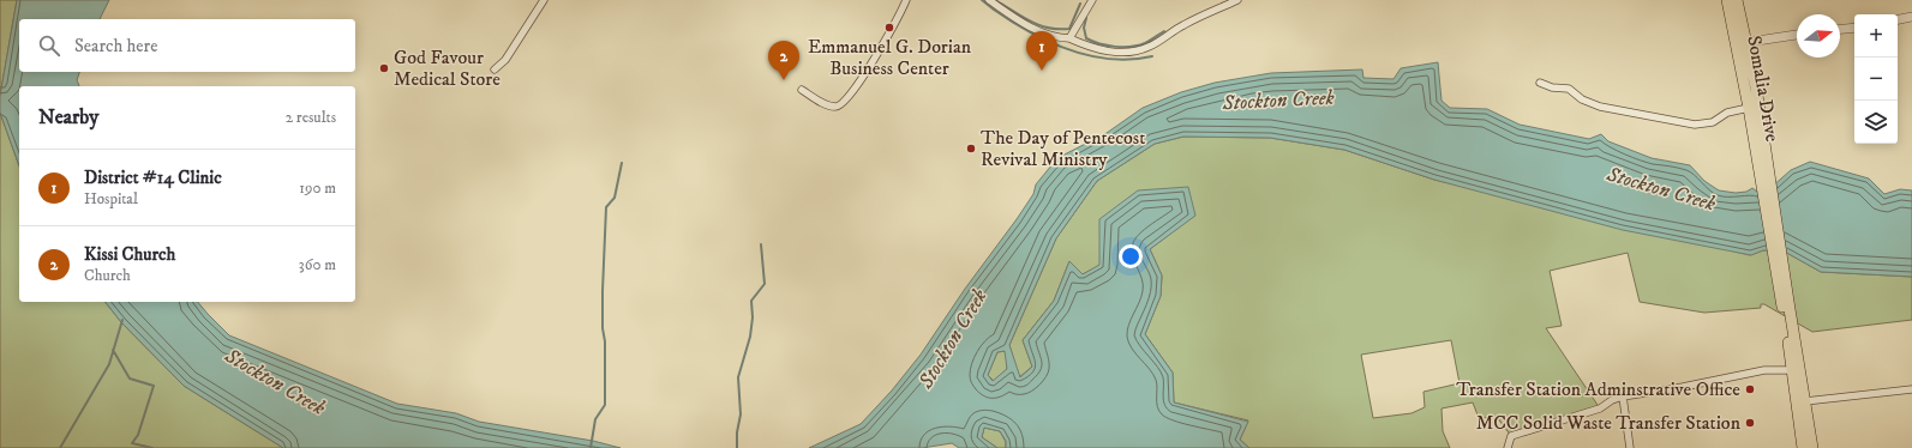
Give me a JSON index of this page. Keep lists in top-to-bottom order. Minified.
{"streets":{"main road":["Somalia Drive"]},"water":["Stockton Creek"],"places":["Emmanuel G. Dorian Business Center","God Favour Medical Store","The Day of Pentecost Revival Ministry","Transfer Station Adminstrative Office","MCC Solid Waste Transfer Station"],"north":"right","page":{"map_buttons":["+","−"],"search":"Search here","pins":["1","2"],"heading":["Nearby","2 results"],"list":[{"mark":"1","name":"District #14 Clinic","note":"Hospital","value":"190 m"},{"mark":"2","name":"Kissi Church","note":"Church","value":"360 m"}]}}
